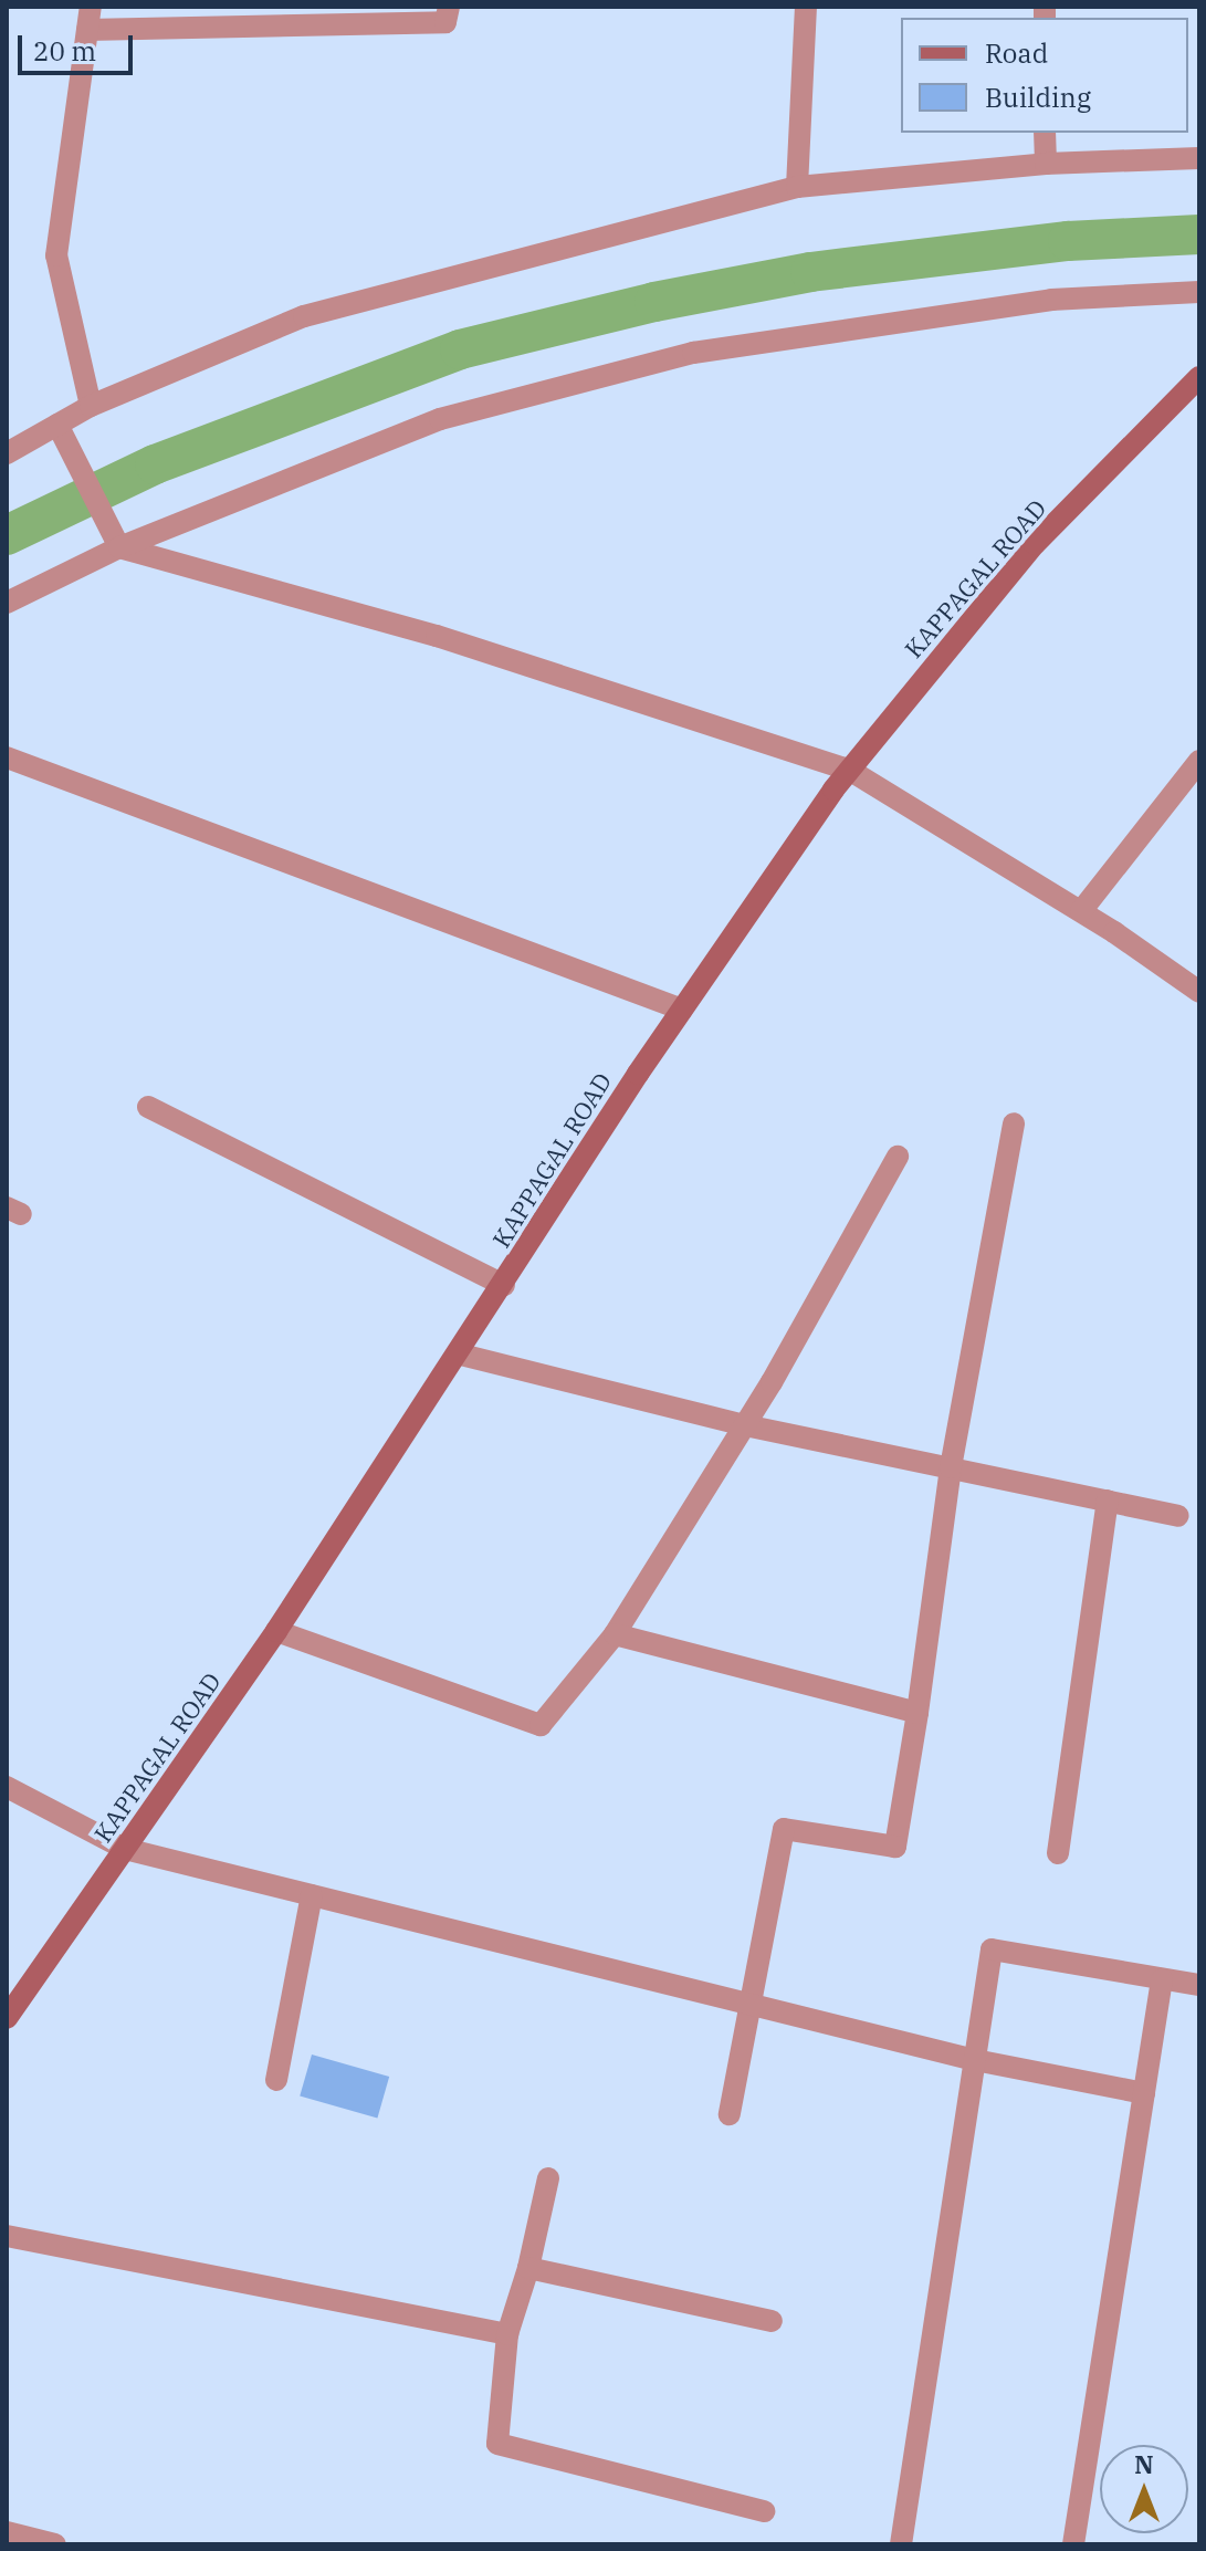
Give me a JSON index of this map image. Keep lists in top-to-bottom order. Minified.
{"streets":{"main road":["KAPPAGAL ROAD"]},"legend":["Road","Building"],"scale_bar":"20 m","north":"top"}
